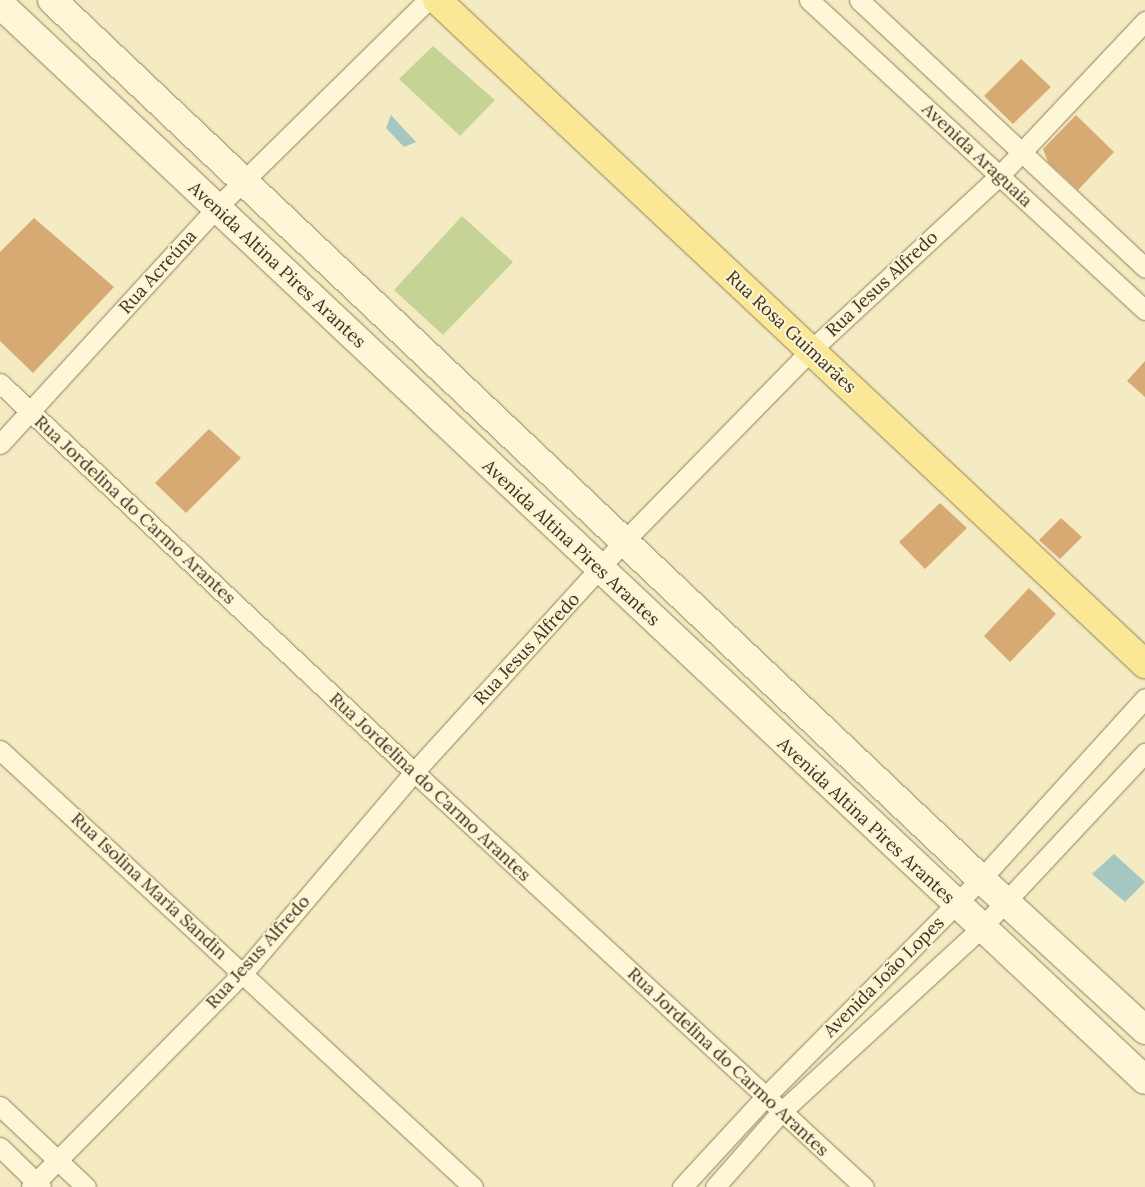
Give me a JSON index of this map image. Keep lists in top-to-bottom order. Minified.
{"streets":{"main road":["Rua Rosa Guimarães"],"street":["Avenida Araguaia","Avenida Altina Pires Arantes","Rua Acreúna","Rua Jesus Alfredo","Rua Jordelina do Carmo Arantes","Rua Isolina Maria Sandin","Avenida João Lopes"]},"crossings":[["Avenida Araguaia","Rua Jesus Alfredo"],["Avenida Altina Pires Arantes","Rua Acreúna"],["Avenida Altina Pires Arantes","Rua Jesus Alfredo"],["Avenida Altina Pires Arantes","Avenida João Lopes"],["Rua Acreúna","Rua Jordelina do Carmo Arantes"],["Rua Jesus Alfredo","Rua Rosa Guimarães"],["Rua Jesus Alfredo","Rua Jordelina do Carmo Arantes"],["Rua Jesus Alfredo","Rua Isolina Maria Sandin"],["Rua Jordelina do Carmo Arantes","Avenida João Lopes"]]}
